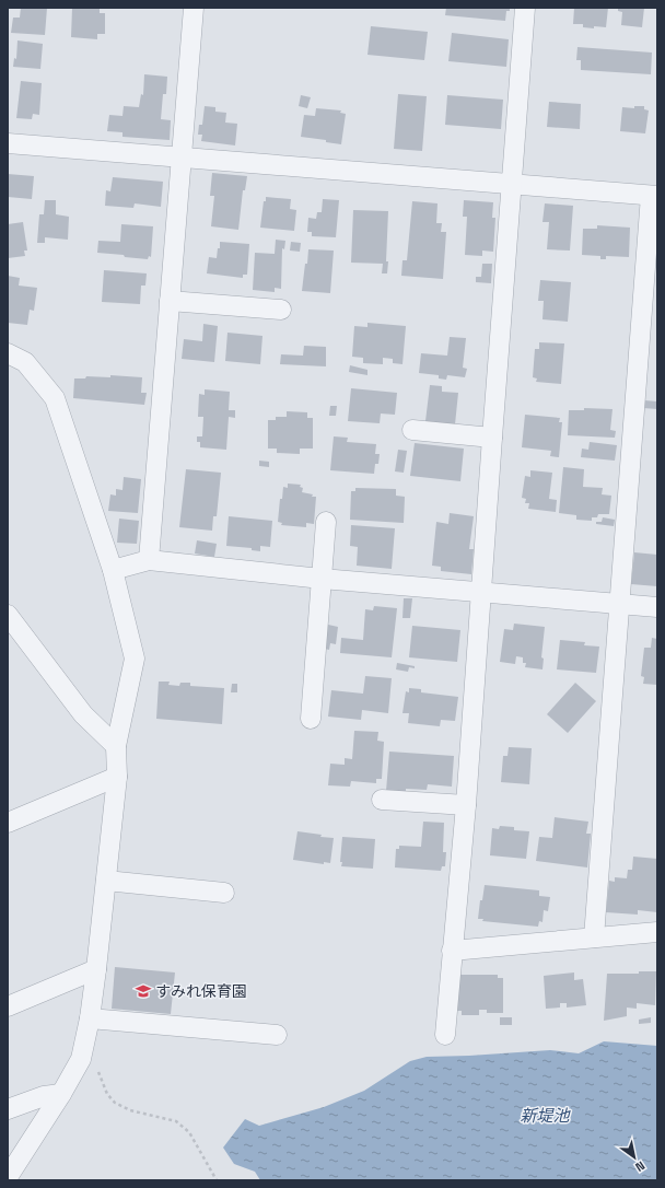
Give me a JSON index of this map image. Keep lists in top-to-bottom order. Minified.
{"water":["新堤池"],"places":{"school or university":["すみれ保育園"]},"north":"bottom right"}
